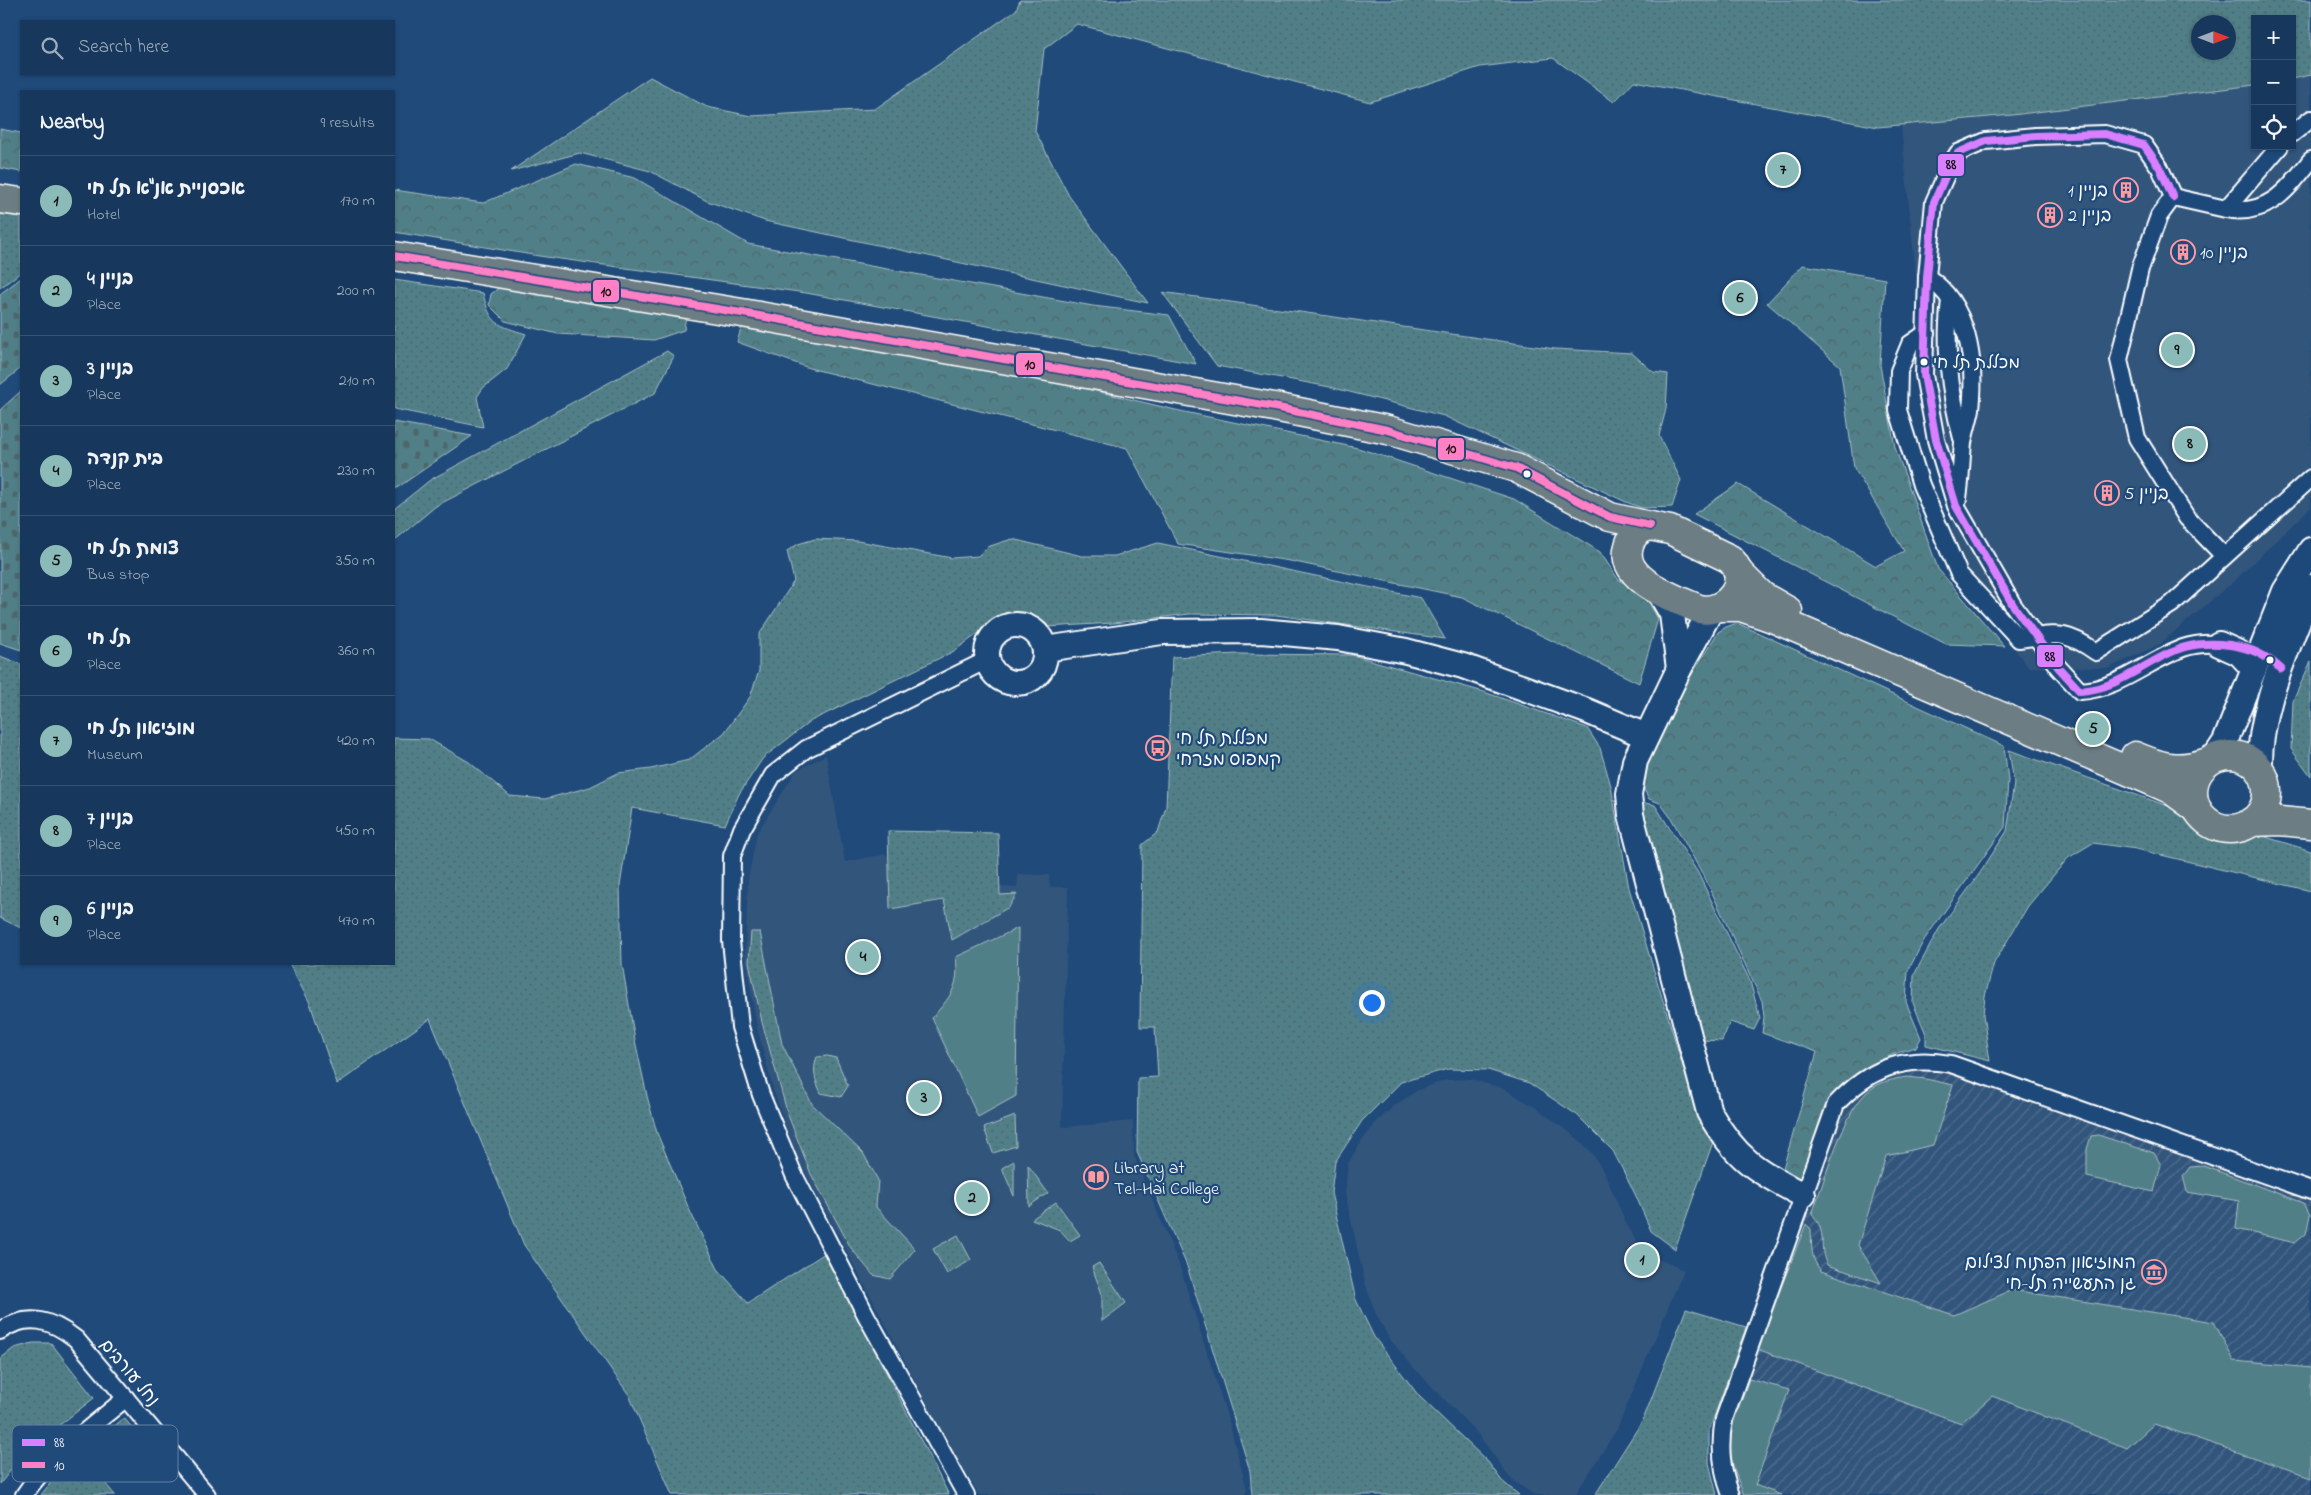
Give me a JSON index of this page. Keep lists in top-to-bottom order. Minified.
{"streets":{"street":["נחל עורבים"]},"places":{"building":["בניין 1","בניין 2","בניין 10","בניין 5"],"other":["מכללת תל חי"],"bus stop":["מכללת תל חי קמפוס מזרחי"],"library":["Library at Tel-Hai College"],"museum":["המוזיאון הפתוח לצילום גן התעשייה תל-חי"]},"lines":["transit line 88","transit line 10"],"legend":["88","10"],"north":"right","page":{"map_buttons":["+","−"],"search":"Search here","heading":["Nearby","9 results"],"pins":["7","6","9","8","5","4","3","2","1"],"list":[{"mark":"1","name":"אכסניית אנ\"א תל חי","note":"Hotel","value":"170 m"},{"mark":"2","name":"בניין 4","note":"Place","value":"200 m"},{"mark":"3","name":"בניין 3","note":"Place","value":"210 m"},{"mark":"4","name":"בית קנדה","note":"Place","value":"230 m"},{"mark":"5","name":"צומת תל חי","note":"Bus stop","value":"350 m"},{"mark":"6","name":"תל חי","note":"Place","value":"360 m"},{"mark":"7","name":"מוזיאון תל חי","note":"Museum","value":"420 m"},{"mark":"8","name":"בניין 7","note":"Place","value":"450 m"},{"mark":"9","name":"בניין 6","note":"Place","value":"470 m"}]}}
